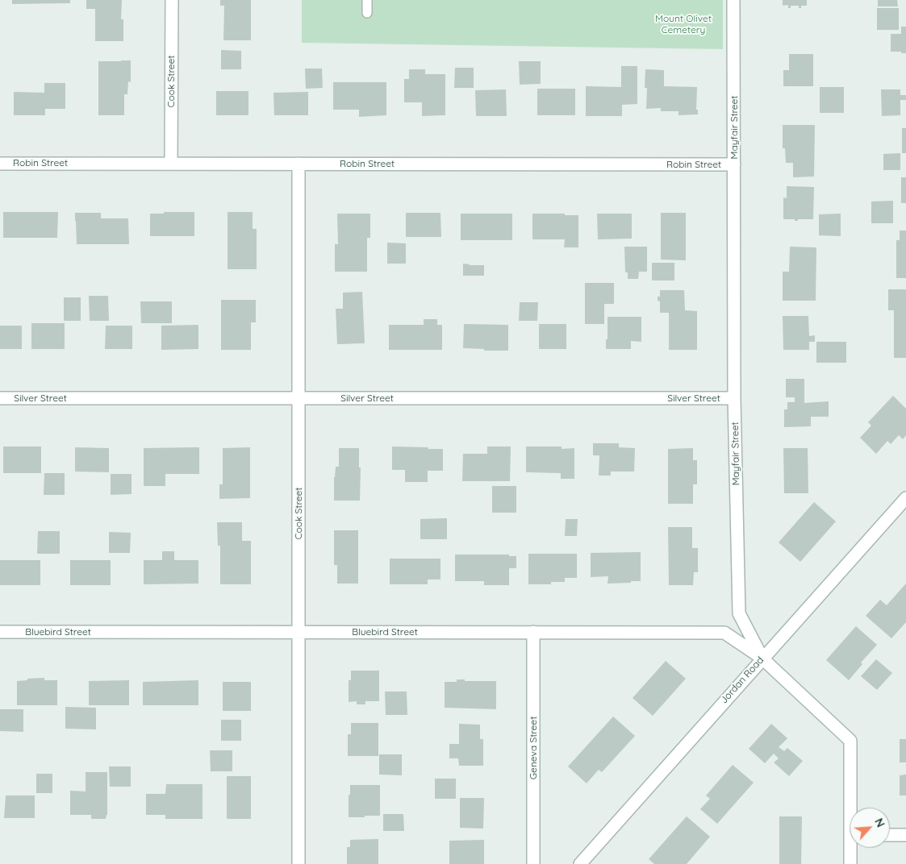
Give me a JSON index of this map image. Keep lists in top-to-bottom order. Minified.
{"streets":{"street":["Cook Street","Mayfair Street","Robin Street","Silver Street","Bluebird Street","Jordan Road","Geneva Street"]},"crossings":[["Cook Street","Robin Street"],["Cook Street","Silver Street"],["Cook Street","Bluebird Street"],["Mayfair Street","Robin Street"],["Mayfair Street","Silver Street"],["Mayfair Street","Bluebird Street"],["Mayfair Street","Jordan Road"],["Bluebird Street","Jordan Road"],["Bluebird Street","Geneva Street"]],"parks":["Mount Olivet Cemetery"],"north":"top right"}
